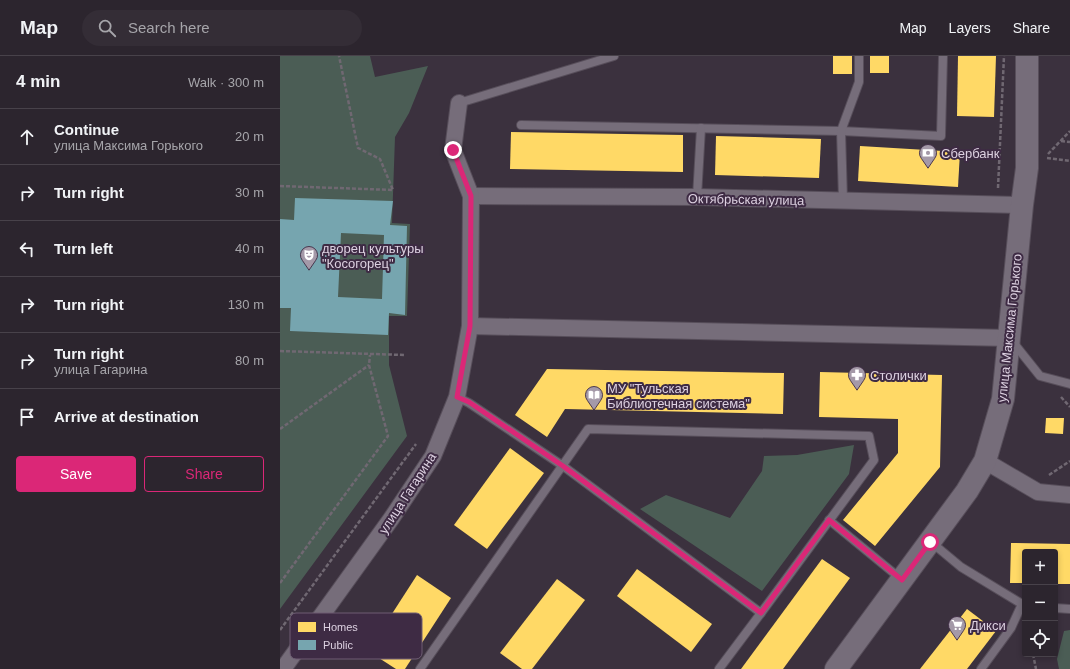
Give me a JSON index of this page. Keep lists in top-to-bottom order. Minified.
{"streets":{"street":["Октябрьская улица","улица Максима Горького","улица Гагарина"]},"crossings":[["Октябрьская улица","улица Максима Горького"],["Октябрьская улица","улица Гагарина"]],"places":{"bank":["Сбербанк"],"theatre":["дворец культуры \"Косогорец\""],"pharmacy":["Столички"],"library":["МУ \"Тульская Библиотечная система\""],"supermarket":["Дикси"]},"legend":["Homes","Public"],"page":{"header":"Map","search":"Search here","nav":["Map","Layers","Share"],"heading":["4 min","Walk · 300 m"],"list":[["Continue","улица Максима Горького","20 m"],["Turn right","30 m"],["Turn left","40 m"],["Turn right","130 m"],["Turn right","улица Гагарина","80 m"],"Arrive at destination"],"buttons":["Save","Share"],"map_buttons":["+","−"]}}
